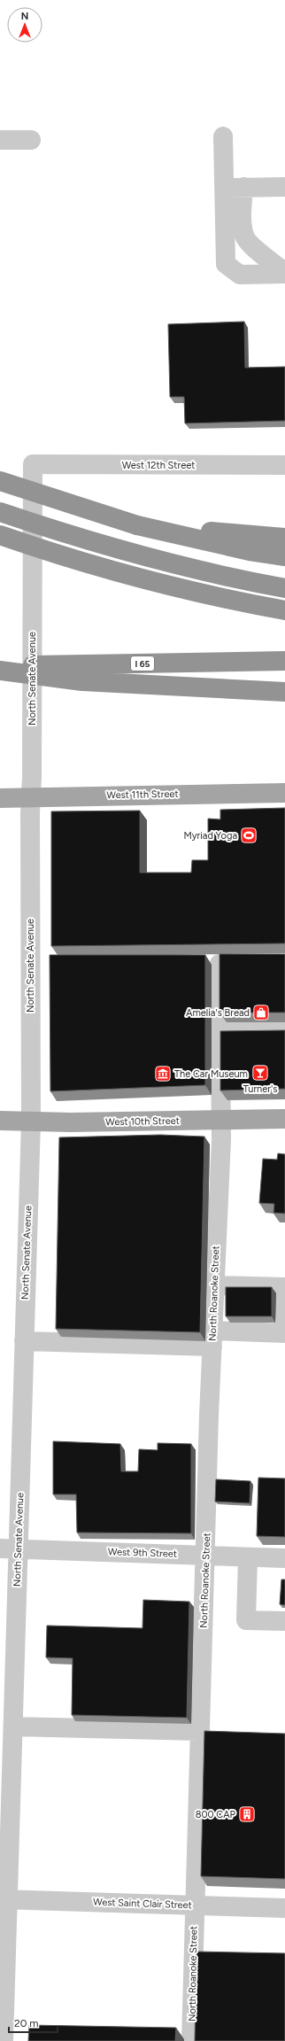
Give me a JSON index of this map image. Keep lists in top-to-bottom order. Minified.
{"streets":{"highway":["I 65"],"main road":["West 11th Street","West 10th Street"],"street":["West 12th Street","North Senate Avenue","North Roanoke Street","West 9th Street","West Saint Clair Street"]},"crossings":[["West 12th Street","North Senate Avenue"],["North Senate Avenue","West 11th Street"],["North Senate Avenue","West 10th Street"],["North Senate Avenue","West 9th Street"],["North Senate Avenue","West Saint Clair Street"],["West 10th Street","North Roanoke Street"],["North Roanoke Street","West 9th Street"],["North Roanoke Street","West Saint Clair Street"]],"places":{"sports":["Myriad Yoga"],"shop":["Amelia's Bread"],"bar":["Turner's"],"museum":["The Car Museum"],"building":["800 CAP"]},"scale_bar":"20 m","north":"top"}
